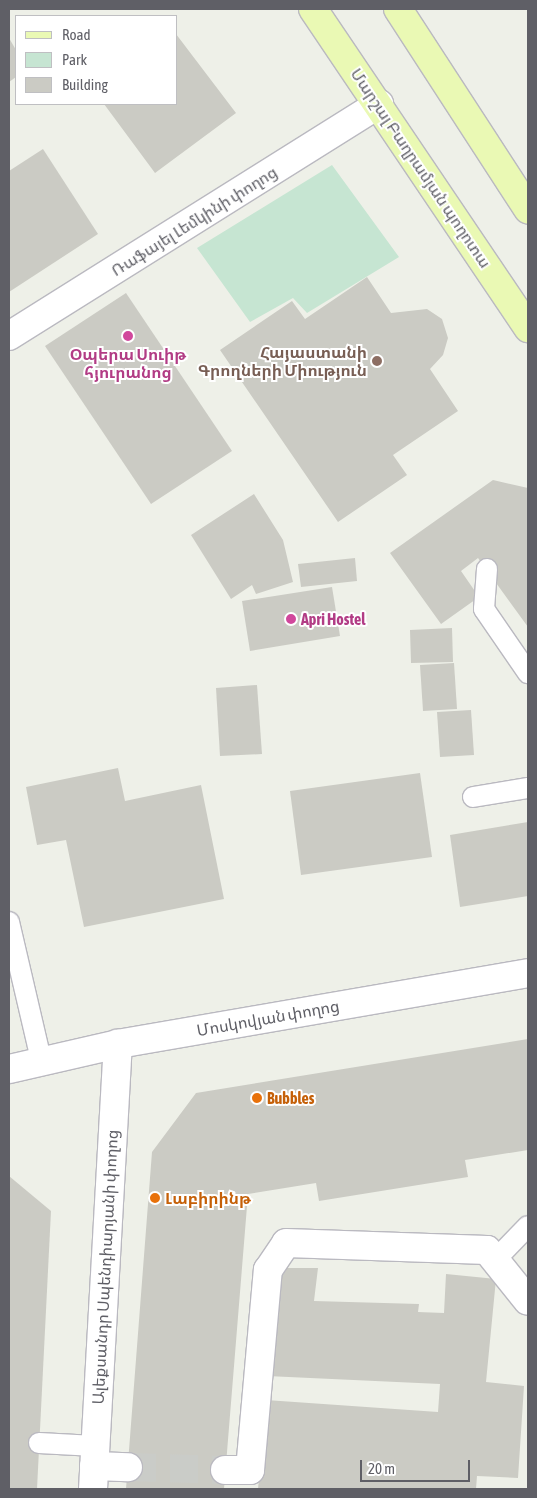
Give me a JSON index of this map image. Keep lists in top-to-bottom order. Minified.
{"streets":{"main road":["Մարշալ Բաղրամյան պողոտա"],"street":["Ռաֆայել Լեմկինի փողոց","Մոսկովյան փողոց","Ալեքսանդր Սպենդիարյանի փողոց"]},"crossings":[["Մարշալ Բաղրամյան պողոտա","Ռաֆայել Լեմկինի փողոց"],["Մոսկովյան փողոց","Ալեքսանդր Սպենդիարյանի փողոց"]],"places":["Օպերա Սուիթ հյուրանոց","Հայաստանի Գրողների Միություն","Apri Hostel","Bubbles","Լաբիրինթ"],"legend":["Road","Park","Building"],"scale_bar":"20 m"}
